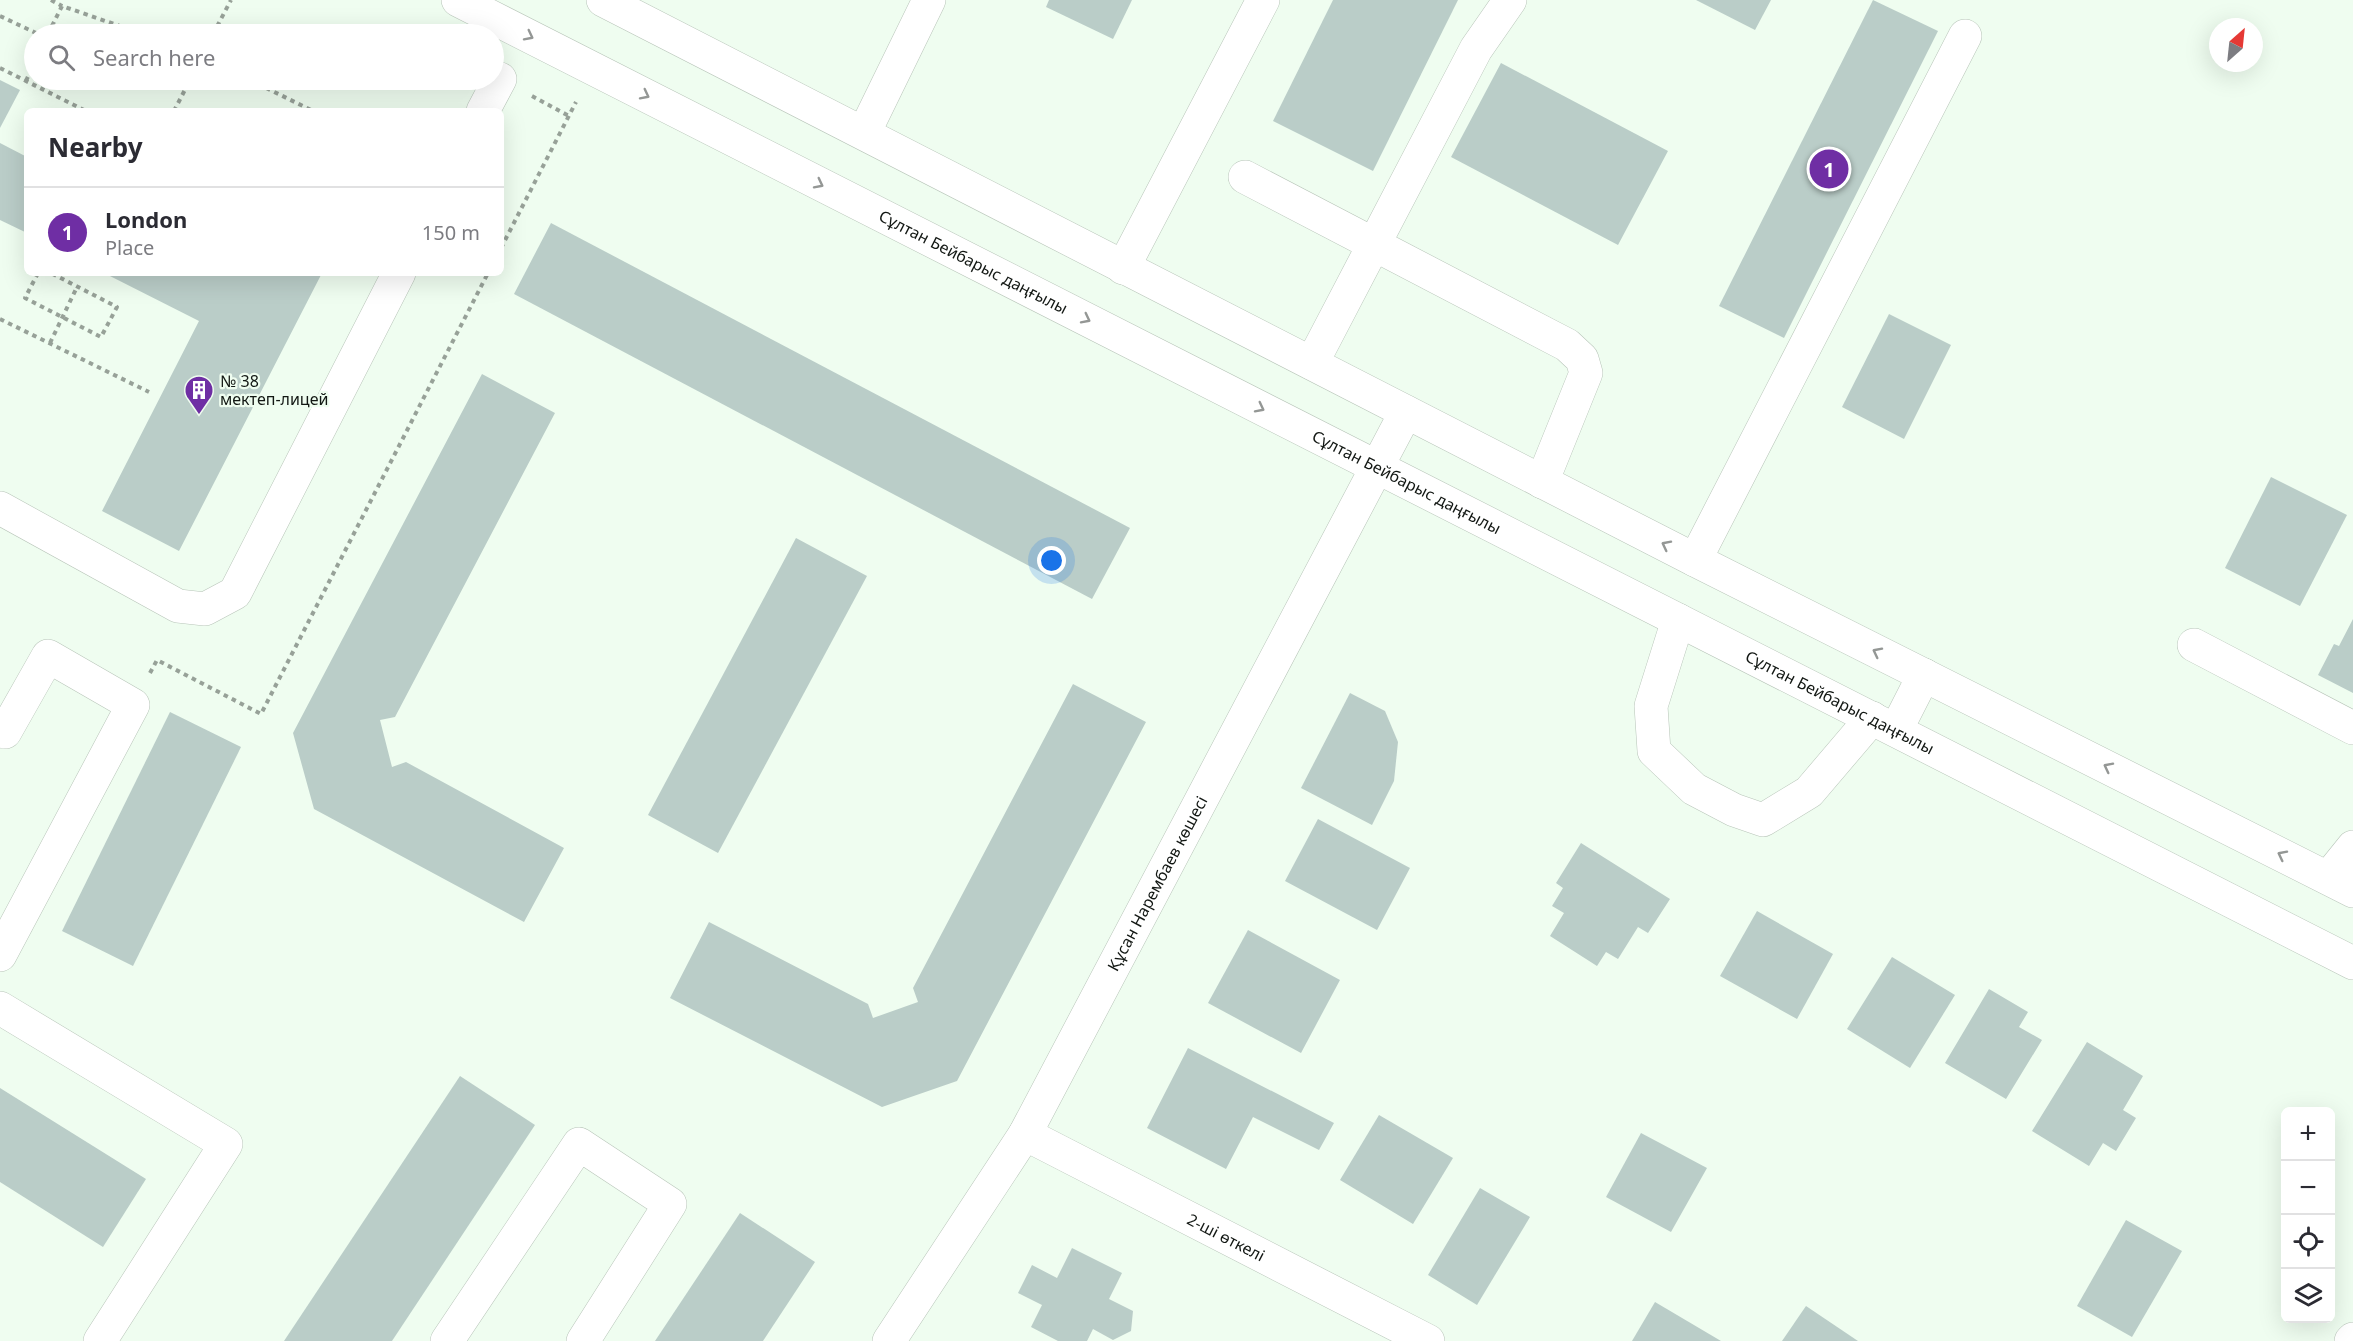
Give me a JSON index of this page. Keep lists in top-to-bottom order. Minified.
{"streets":{"main road":["Сұлтан Бейбарыс даңғылы","Құсан Нарембаев көшесі","2-ші өткелі"]},"crossings":[["Сұлтан Бейбарыс даңғылы","Құсан Нарембаев көшесі"],["Құсан Нарембаев көшесі","2-ші өткелі"]],"places":{"building":["№ 38 мектеп-лицей"]},"north":"top right","page":{"search":"Search here","heading":"Nearby","pins":"1","list":[{"mark":"1","name":"London","note":"Place","value":"150 m"}],"map_buttons":["+","−"]}}
